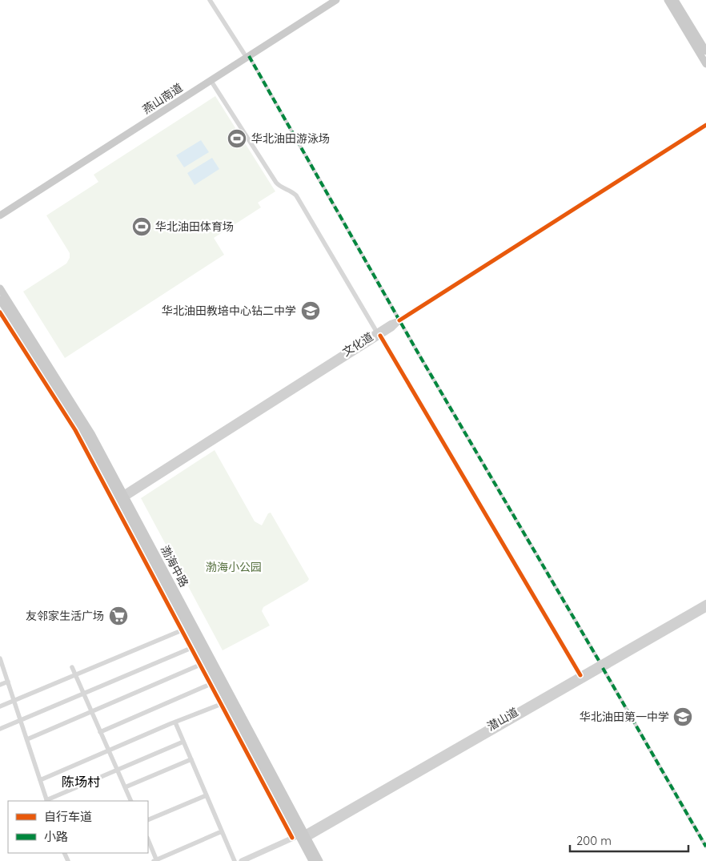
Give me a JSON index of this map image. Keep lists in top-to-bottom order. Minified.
{"streets":{"main road":["燕山南道","文化道","渤海中路","潜山道"]},"crossings":[["文化道","渤海中路"],["渤海中路","潜山道"]],"districts":["陈场村"],"parks":["渤海小公园"],"places":{"sports":["华北油田游泳场","华北油田体育场"],"school or university":["华北油田教培中心钻二中学","华北油田第一中学"],"supermarket":["友邻家生活广场"]},"legend":["自行车道","小路"],"scale_bar":"200 m"}
